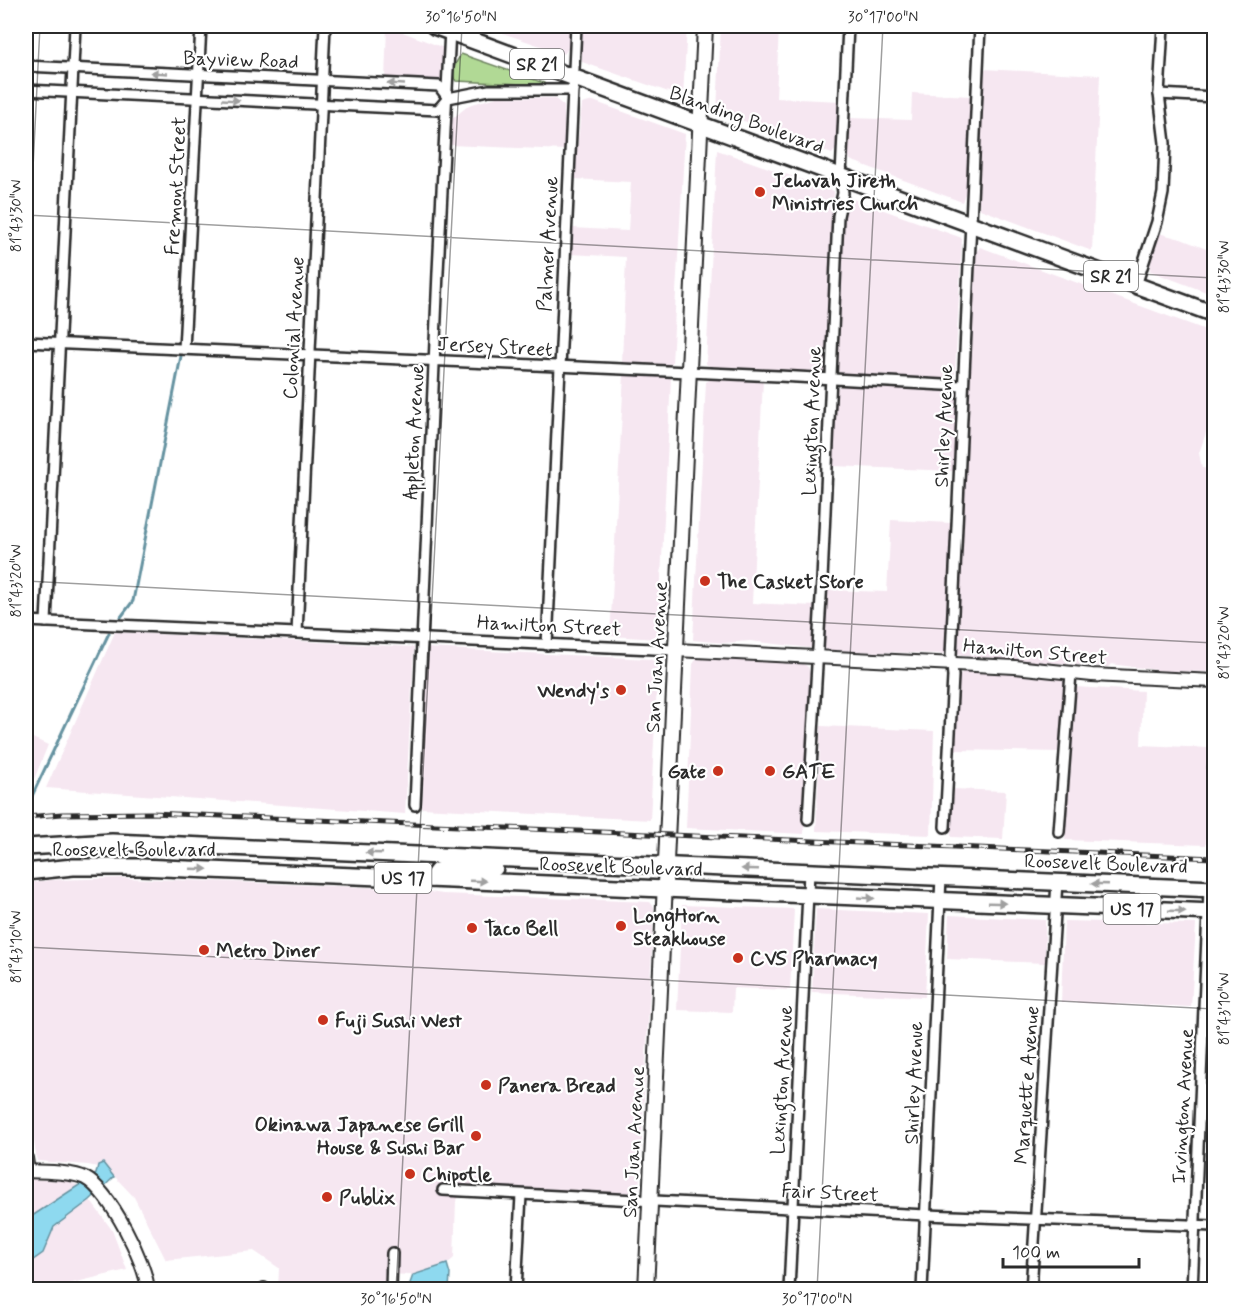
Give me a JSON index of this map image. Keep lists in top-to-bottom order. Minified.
{"streets":{"main road":["SR 21","Blanding Boulevard","San Juan Avenue","Roosevelt Boulevard","US 17"],"street":["Bayview Road","Fremont Street","Palmer Avenue","Colonial Avenue","Jersey Street","Lexington Avenue","Shirley Avenue","Appleton Avenue","Hamilton Street","Marquette Avenue","Irvington Avenue","Fair Street"]},"crossings":[["Bayview Road","Blanding Boulevard"],["Bayview Road","Fremont Street"],["Bayview Road","Palmer Avenue"],["Bayview Road","Colonial Avenue"],["Bayview Road","Appleton Avenue"],["Blanding Boulevard","Palmer Avenue"],["Blanding Boulevard","Lexington Avenue"],["Blanding Boulevard","Shirley Avenue"],["Blanding Boulevard","Appleton Avenue"],["Blanding Boulevard","San Juan Avenue"],["Fremont Street","Jersey Street"],["Palmer Avenue","Jersey Street"],["Palmer Avenue","Hamilton Street"],["Colonial Avenue","Jersey Street"],["Colonial Avenue","Hamilton Street"],["Jersey Street","Lexington Avenue"],["Jersey Street","Shirley Avenue"],["Jersey Street","Appleton Avenue"],["Jersey Street","San Juan Avenue"],["Lexington Avenue","Hamilton Street"],["Lexington Avenue","Roosevelt Boulevard"],["Lexington Avenue","Fair Street"],["Shirley Avenue","Hamilton Street"],["Shirley Avenue","Roosevelt Boulevard"],["Shirley Avenue","Fair Street"],["Appleton Avenue","Hamilton Street"],["Hamilton Street","San Juan Avenue"],["San Juan Avenue","Roosevelt Boulevard"],["San Juan Avenue","Fair Street"],["Roosevelt Boulevard","Marquette Avenue"],["Roosevelt Boulevard","Irvington Avenue"],["Marquette Avenue","Fair Street"],["Irvington Avenue","Fair Street"]],"places":["Jehovah Jireth Ministries Church","The Casket Store","Wendy's","Gate","GATE","LongHorn Steakhouse","Taco Bell","Metro Diner","CVS Pharmacy","Fuji Sushi West","Panera Bread","Okinawa Japanese Grill House & Sushi Bar","Chipotle","Publix"],"scale_bar":"100 m","coordinates":["30°16'50\"N","30°17'00\"N","81°43'30\"W","81°43'20\"W","81°43'10\"W"]}
